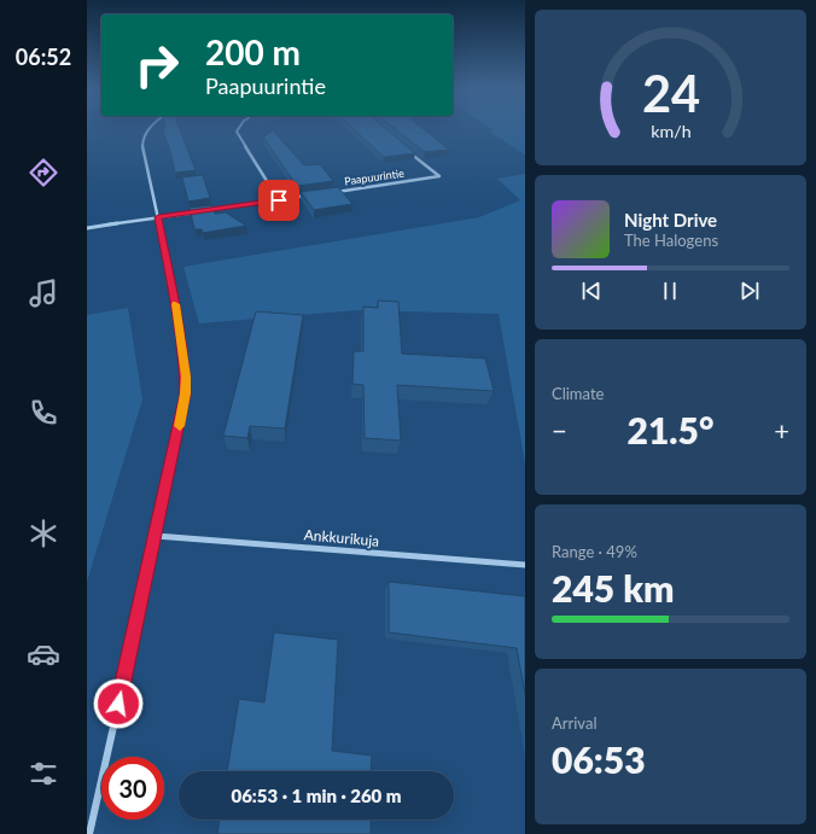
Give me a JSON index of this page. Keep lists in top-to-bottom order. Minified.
{"streets":{"street":["Paapuurintie","Ankkurikuja"]},"page":{"tabs":"06:52","turn":["200 m","Paapuurintie"],"song":["Night Drive","The Halogens"],"tile":["Climate",["Range · 49%","245 km"],["Arrival","06:53"]],"heat":["−","21.5°","+"],"limit":"30","trip":"06:53 · 1 min · 260 m","gauge":["24","km/h"]}}
